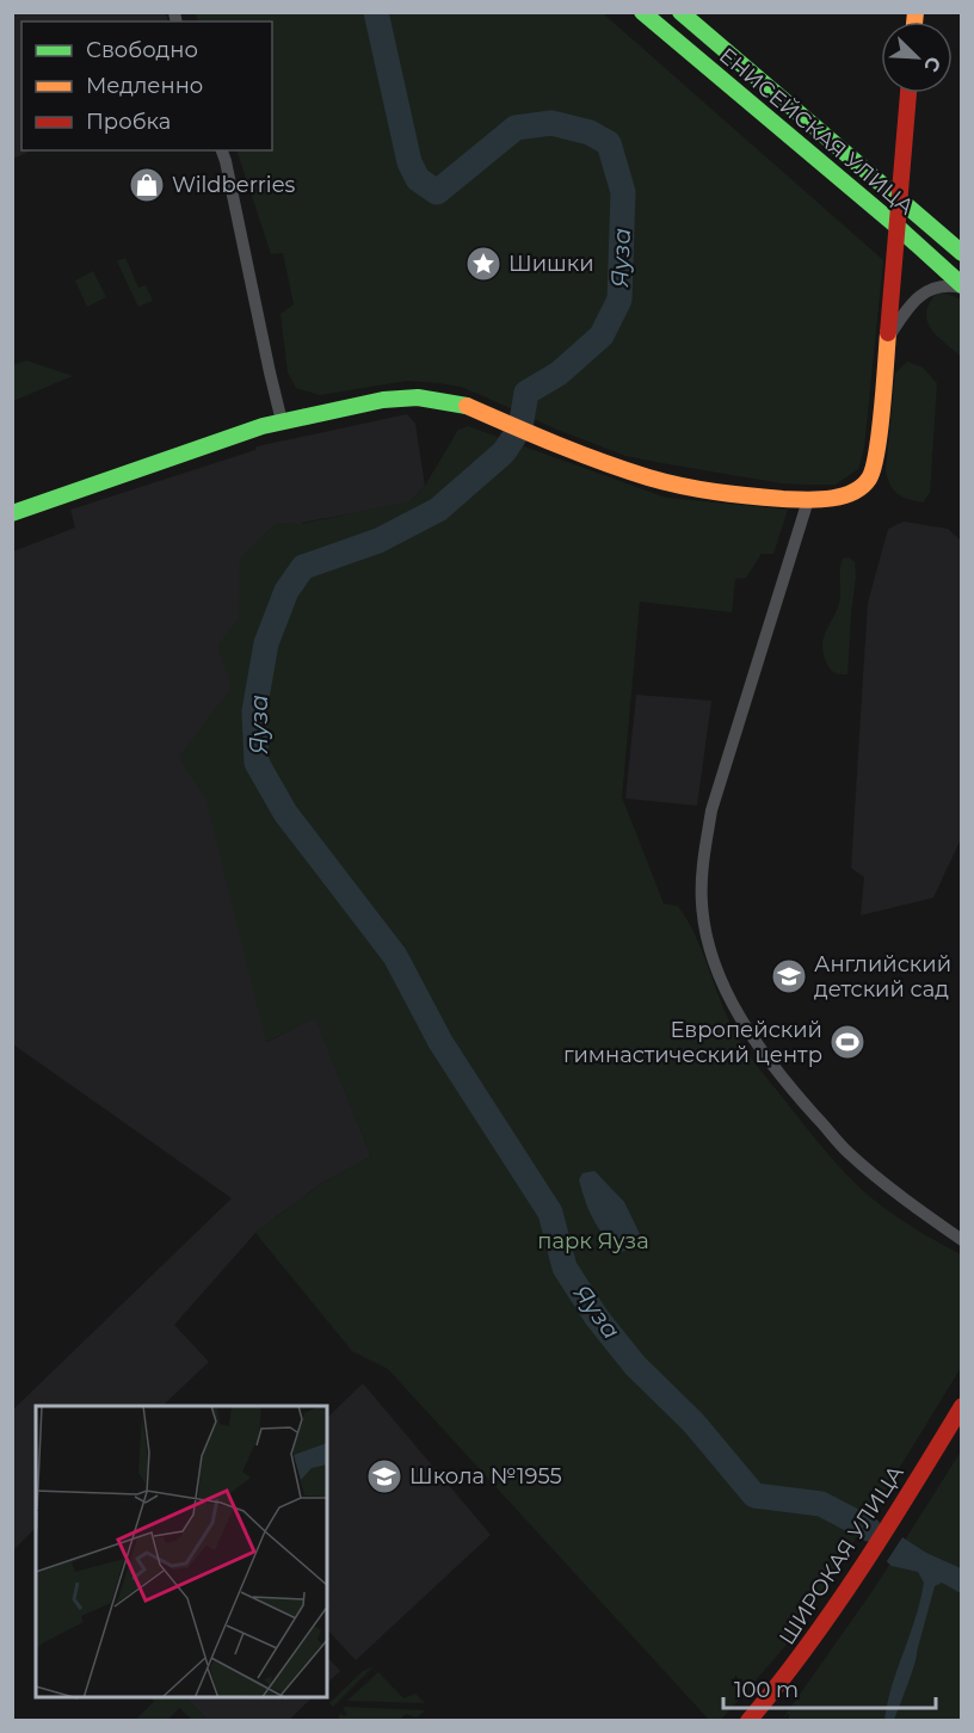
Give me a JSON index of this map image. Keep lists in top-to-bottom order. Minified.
{"streets":{"street":["ЕНИСЕЙСКАЯ УЛИЦА","ШИРОКАЯ УЛИЦА"]},"water":["Яуза"],"parks":["парк Яуза"],"places":{"shop":["Wildberries"],"place":["Шишки"],"school or university":["Английский детский сад","Школа №1955"],"sports":["Европейский гимнастический центр"]},"legend":["Свободно","Медленно","Пробка"],"scale_bar":"100 m","north":"bottom right"}
